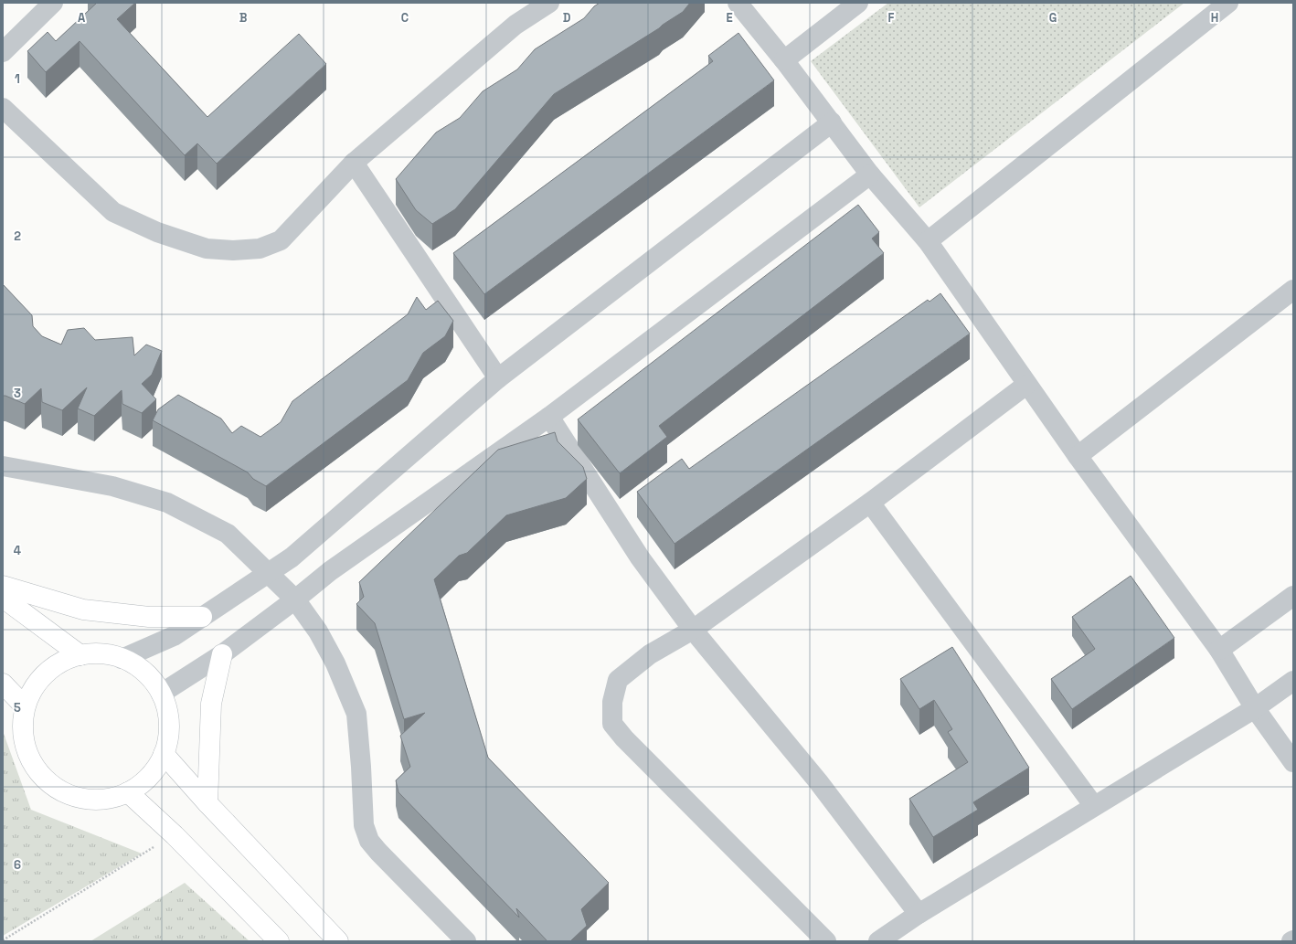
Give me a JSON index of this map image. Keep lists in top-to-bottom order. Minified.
{"grid":{"columns":["A","B","C","D","E","F","G","H"],"rows":["1","2","3","4","5","6"]}}
